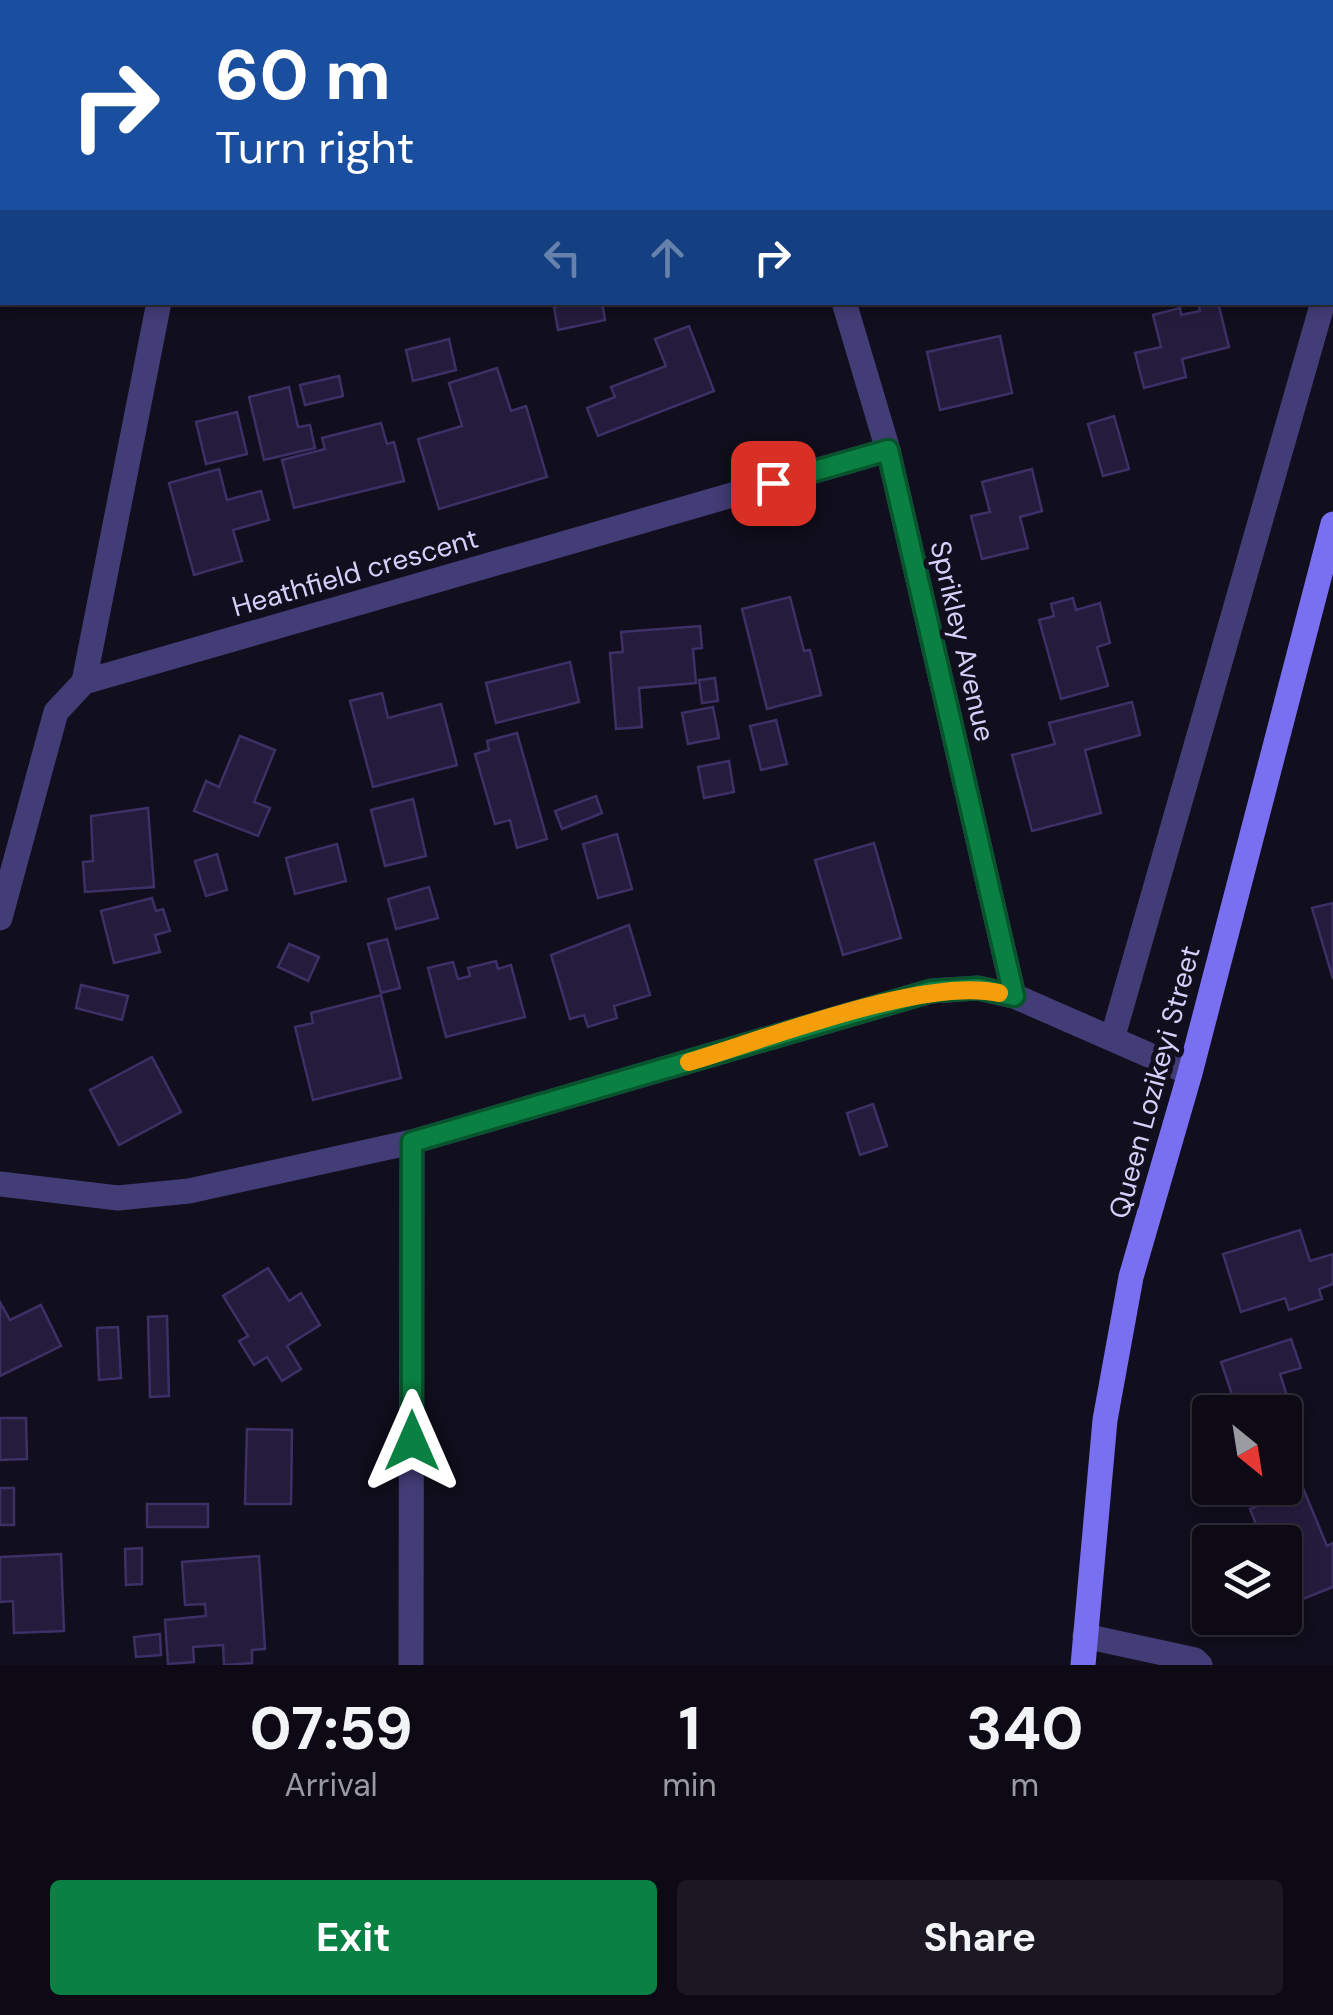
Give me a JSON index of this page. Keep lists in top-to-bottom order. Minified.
{"streets":{"main road":["Queen Lozikeyi Street"],"street":["Heathfield crescent","Sprikley Avenue"]},"crossings":[["Heathfield crescent","Sprikley Avenue"]],"north":"bottom right","page":{"turn":["60 m","Turn right"],"eta":["07:59","Arrival","1","min","340","m"],"buttons":["Exit","Share"]}}
